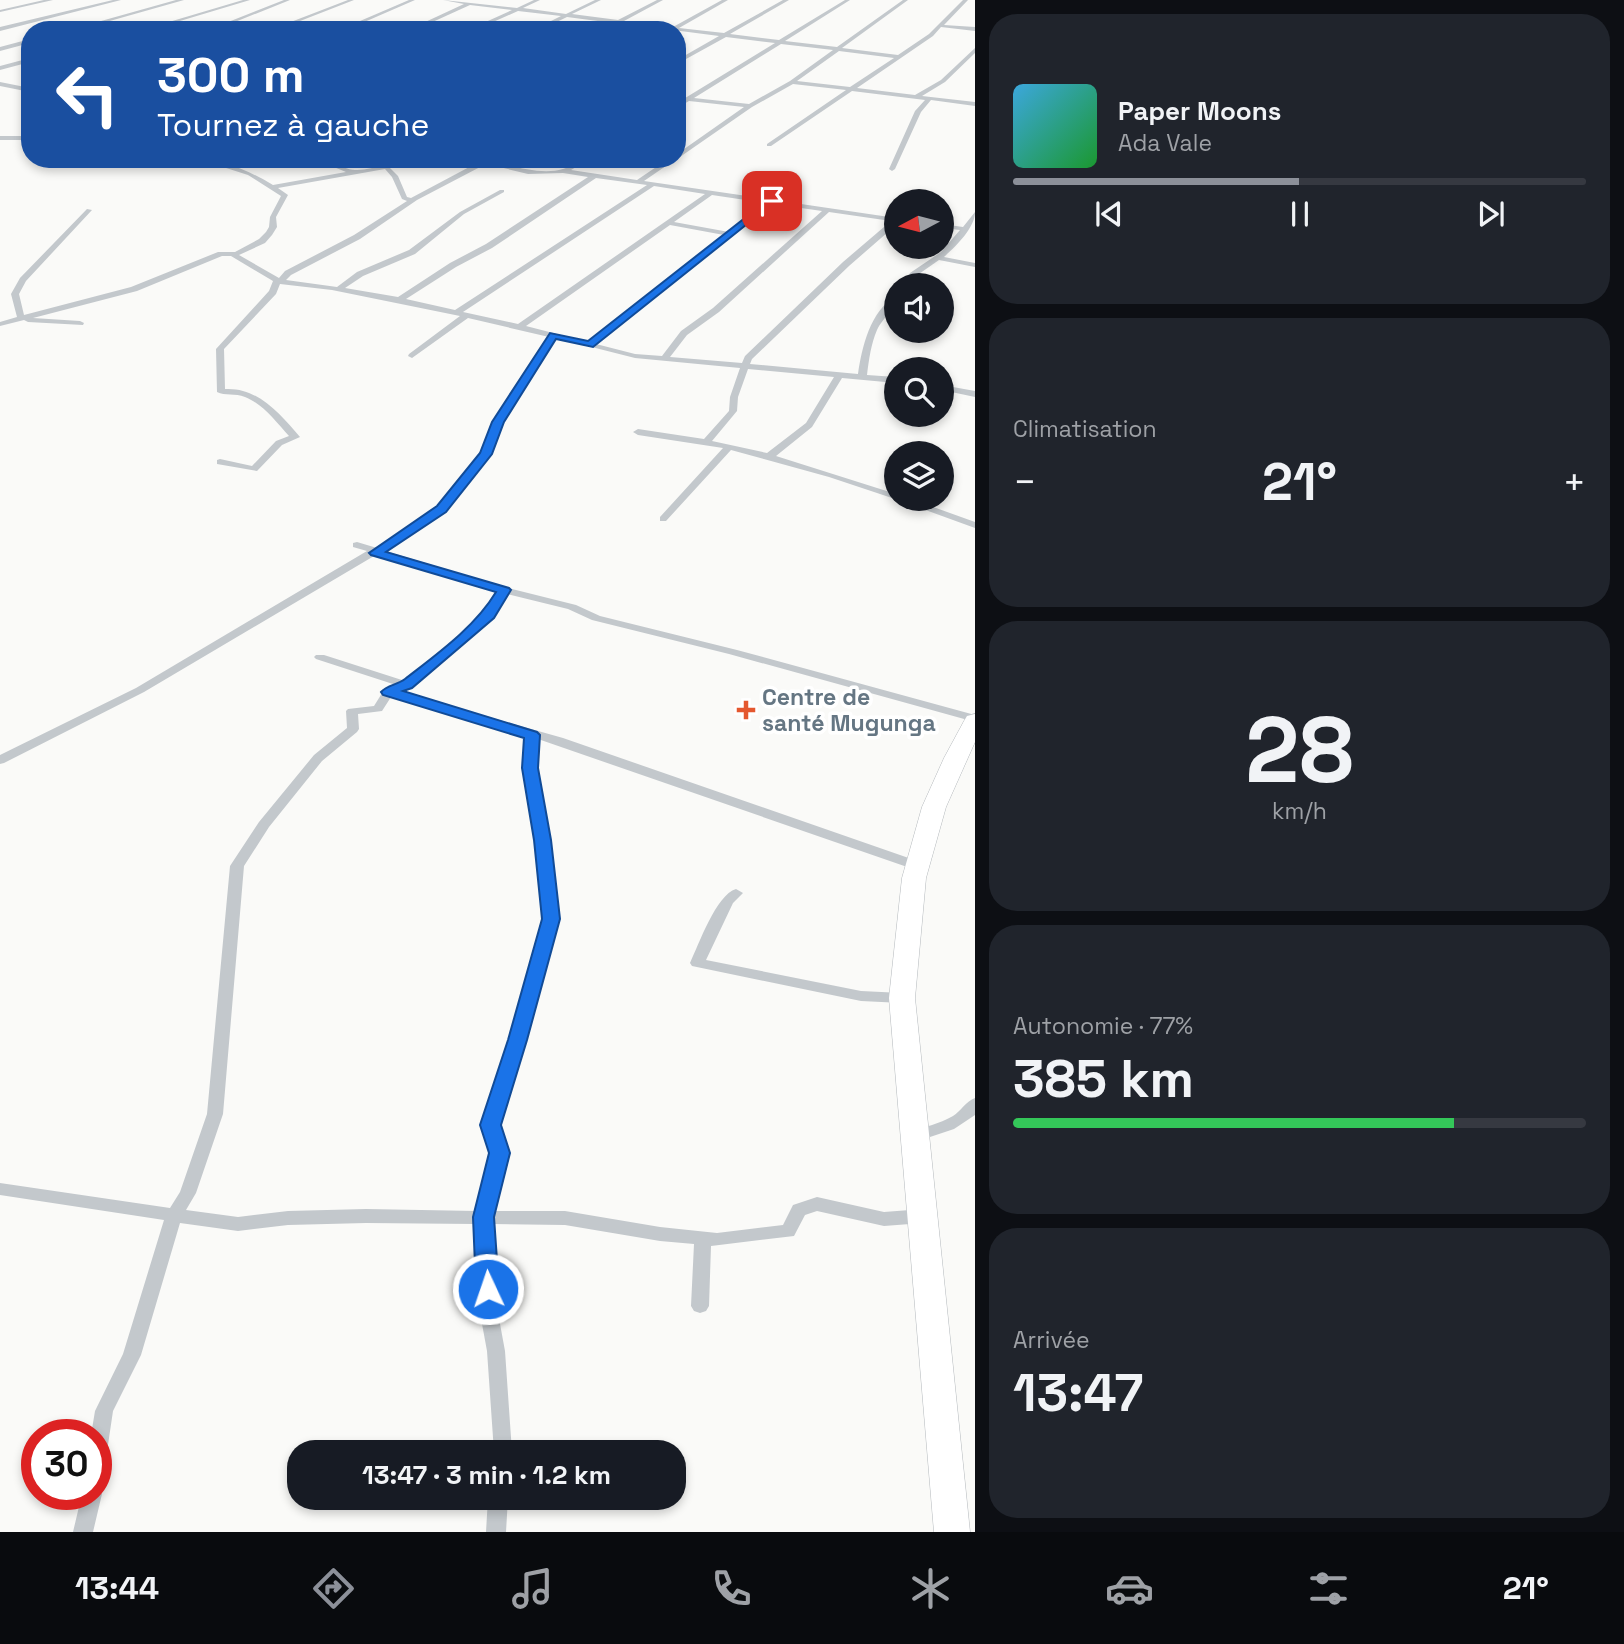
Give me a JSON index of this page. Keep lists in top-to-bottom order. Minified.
{"places":{"health":["Centre de santé Mugunga"]},"north":"left","page":{"turn":["300 m","Tournez à gauche"],"song":["Paper Moons","Ada Vale"],"tile":["Climatisation",["28","km/h"],["Autonomie · 77%","385 km"],["Arrivée","13:47"]],"heat":["−","21°","+"],"limit":"30","trip":"13:47 · 3 min · 1.2 km","tabs":["13:44","21°"]}}
